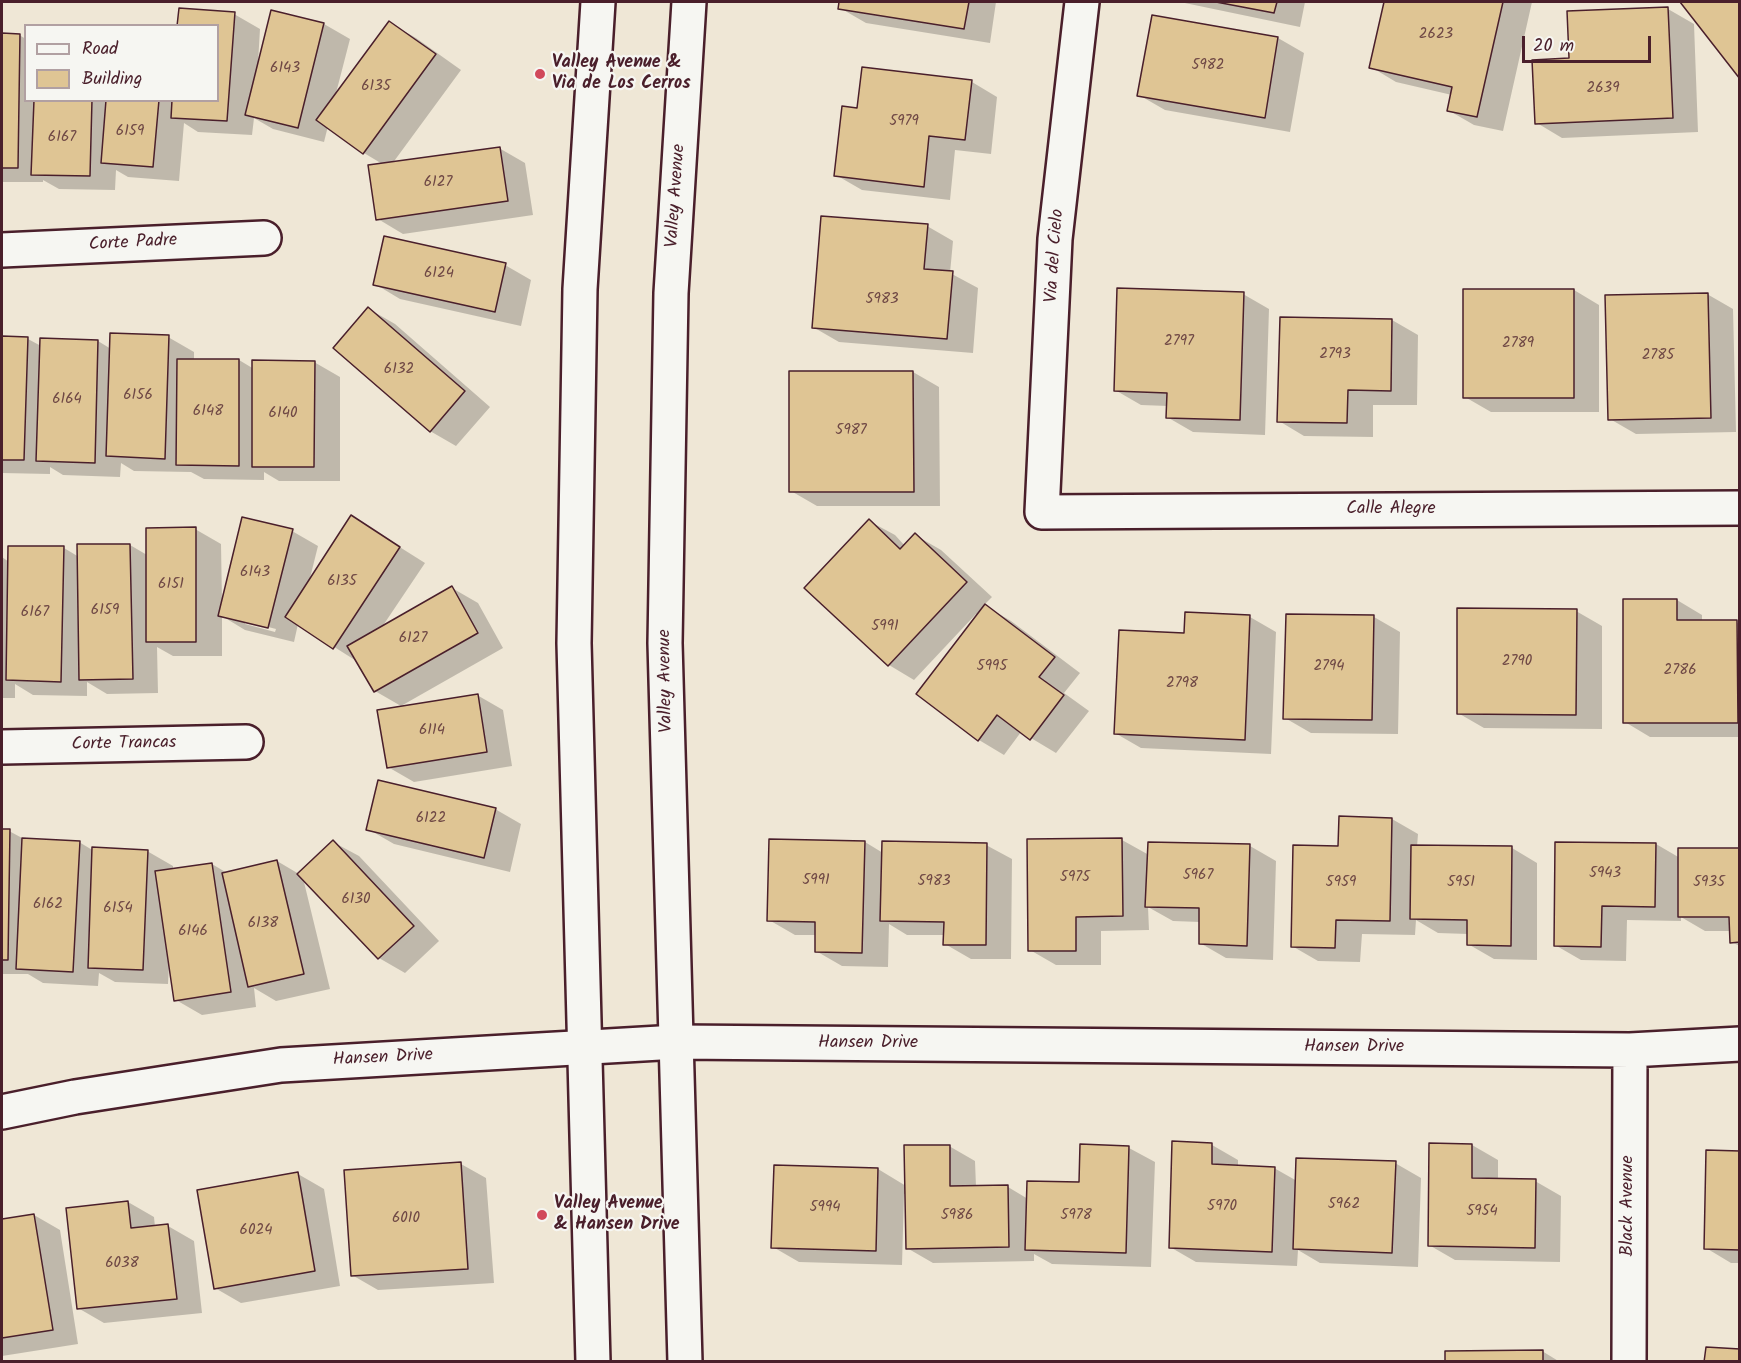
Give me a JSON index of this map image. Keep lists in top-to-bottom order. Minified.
{"streets":{"street":["Valley Avenue","Corte Padre","Via del Cielo","Calle Alegre","Corte Trancas","Hansen Drive","Black Avenue"]},"crossings":[["Valley Avenue","Hansen Drive"],["Via del Cielo","Calle Alegre"],["Hansen Drive","Black Avenue"]],"places":["Valley Avenue & Via de Los Cerros","Valley Avenue & Hansen Drive"],"house_numbers":["2623","5982","6143","6135","2639","5979","6159","6167","6127","6124","5983","2797","2789","2793","2785","6132","6156","6164","6148","6140","5987","6143","6135","6151","6159","6167","5991","6127","2790","5995","2794","2786","2798","6114","6122","5943","5967","5975","5991","5983","5959","5951","5935","6130","6162","6154","6138","6146","5962","5970","5994","5954","5986","5978","6010","6024","6038"],"legend":["Road","Building"],"scale_bar":"20 m"}
